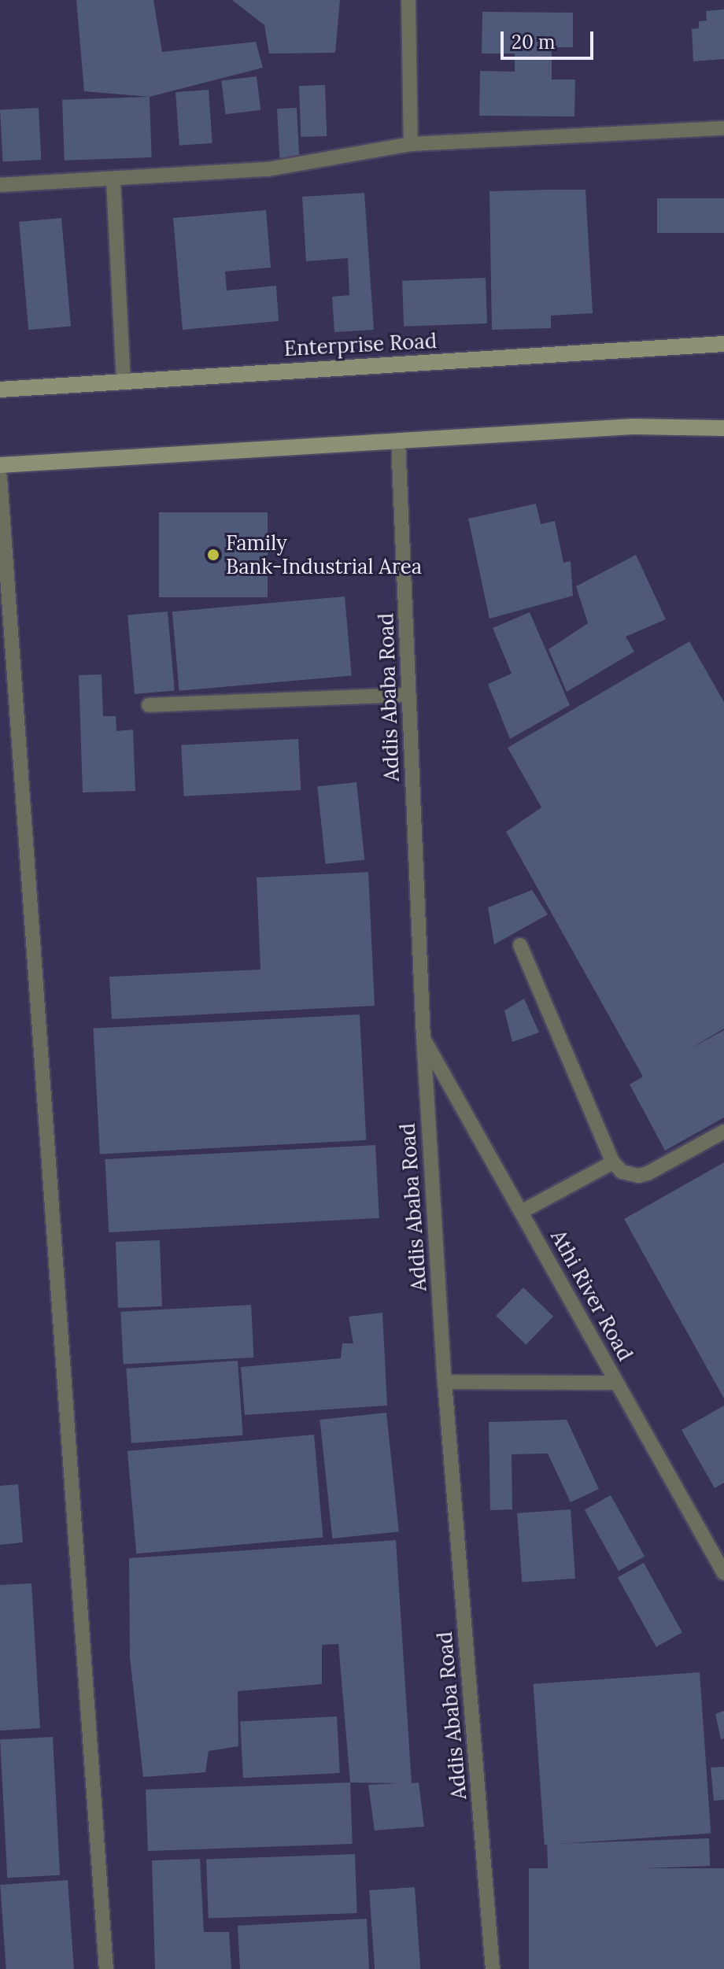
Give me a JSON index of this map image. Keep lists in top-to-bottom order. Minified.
{"streets":{"main road":["Enterprise Road"],"lane":["Addis Ababa Road","Athi River Road"]},"crossings":[["Addis Ababa Road","Athi River Road"]],"places":["Family Bank-Industrial Area"],"scale_bar":"20 m"}
